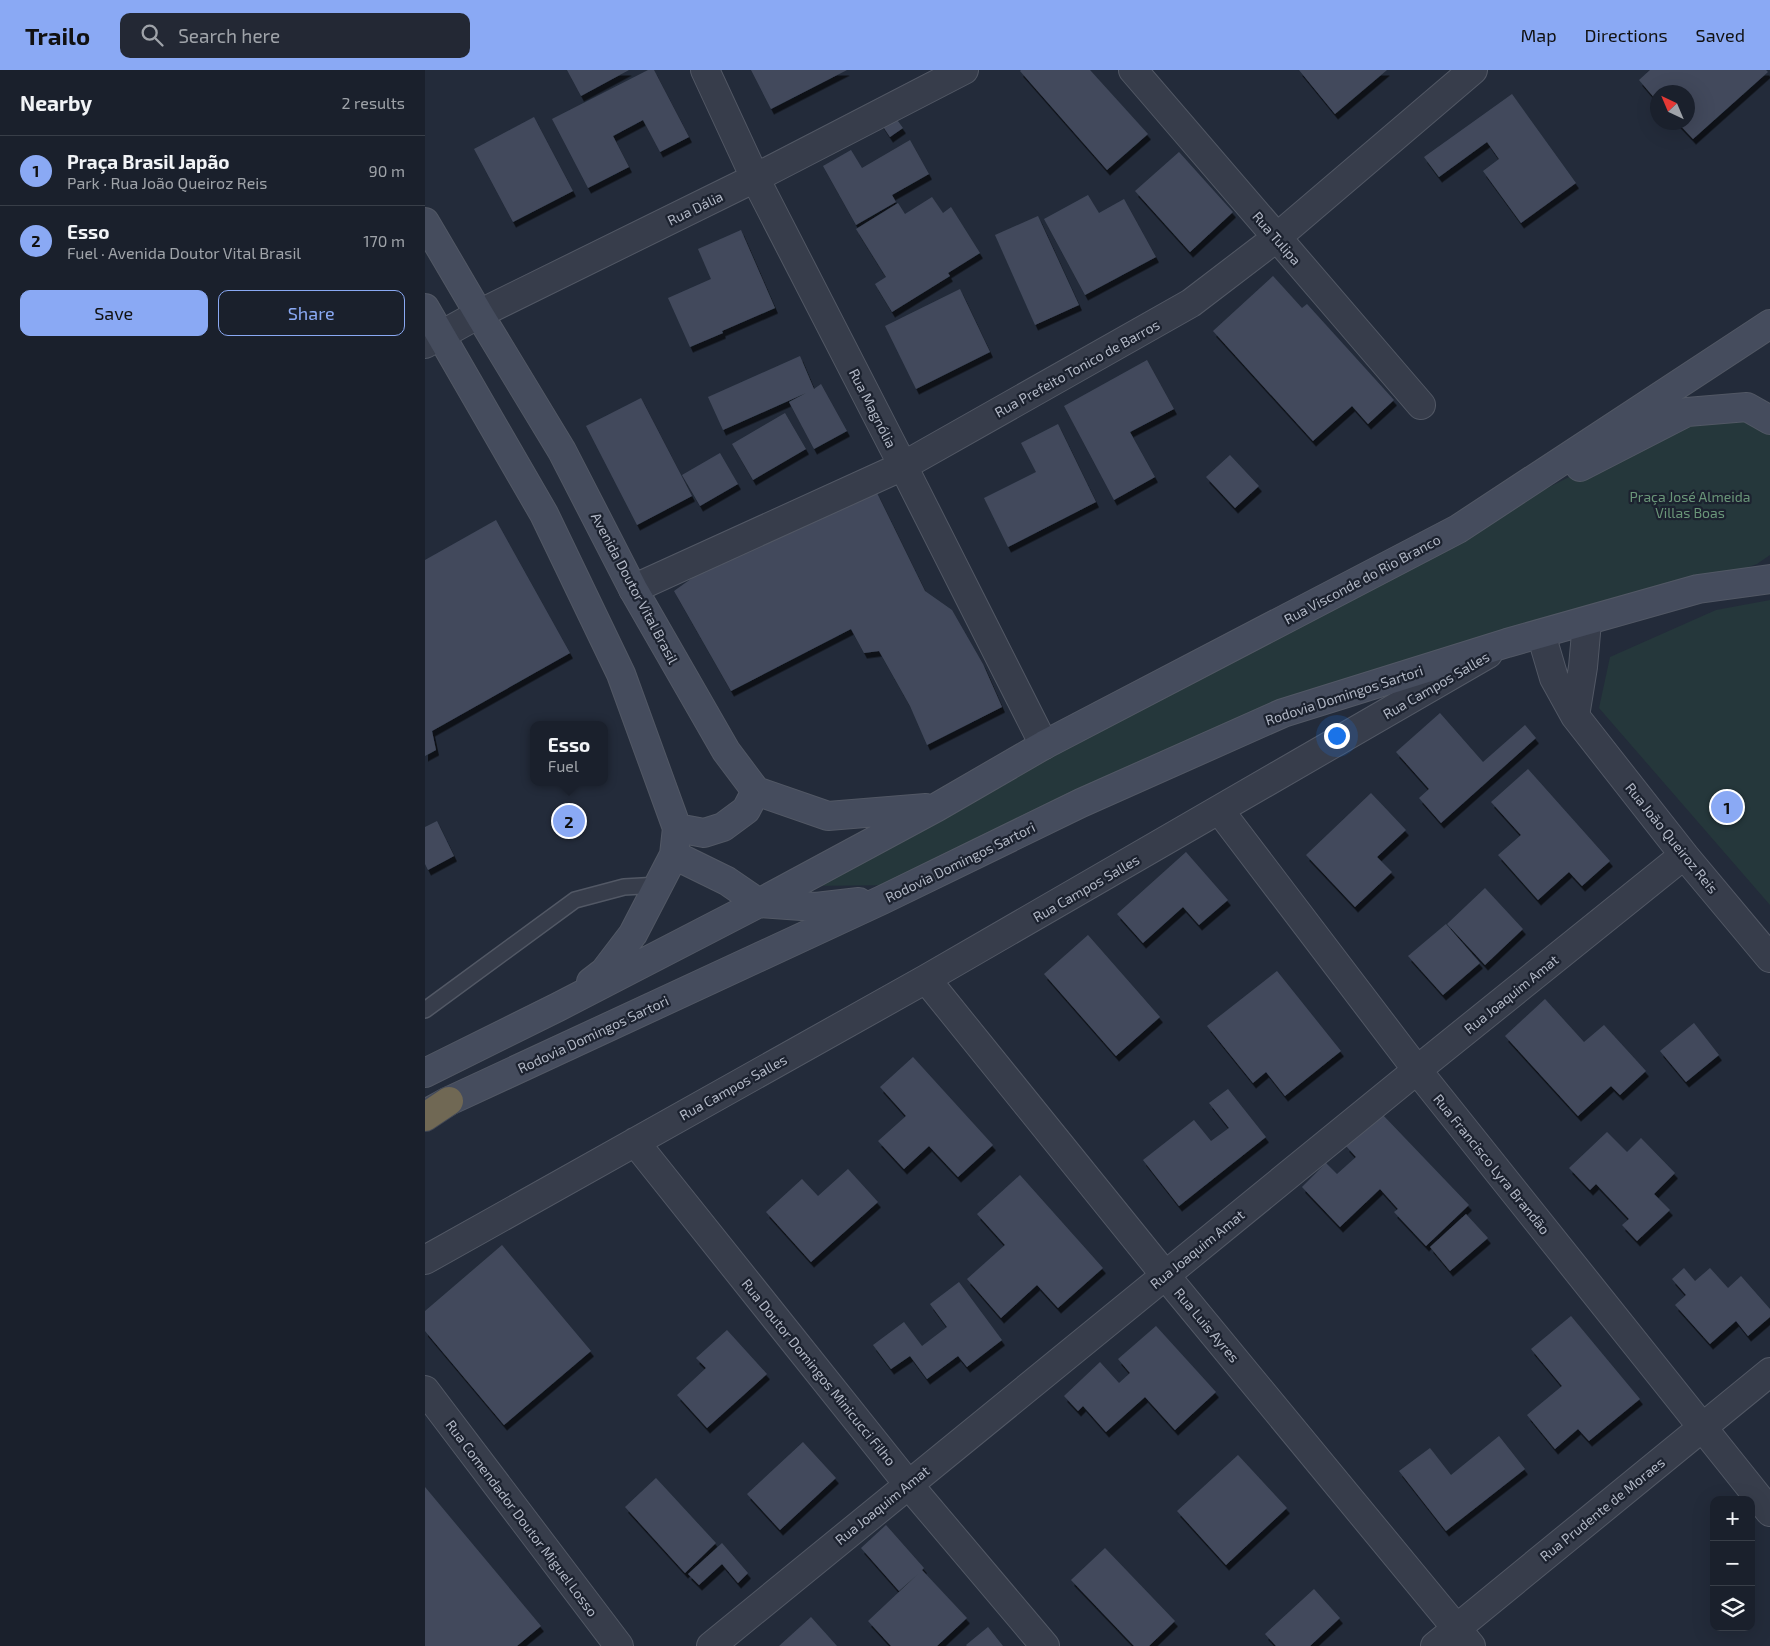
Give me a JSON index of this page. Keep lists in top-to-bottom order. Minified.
{"streets":{"main road":["Rua Visconde do Rio Branco","Avenida Doutor Vital Brasil","Rua Campos Salles","Rodovia Domingos Sartori"],"street":["Rua Dália","Rua Tulipa","Rua Prefeito Tonico de Barros","Rua Magnólia","Rua João Queiroz Reis","Rua Joaquim Amat","Rua Francisco Lyra Brandão","Rua Luis Ayres","Rua Doutor Domingos Minicucci Filho","Rua Prudente de Moraes","Rua Comendador Doutor Miguel Losso"]},"crossings":[["Rua Dália","Rua Magnólia"],["Rua Dália","Avenida Doutor Vital Brasil"],["Rua Tulipa","Rua Prefeito Tonico de Barros"],["Rua Prefeito Tonico de Barros","Rua Magnólia"],["Rua Prefeito Tonico de Barros","Avenida Doutor Vital Brasil"],["Rua Magnólia","Rua Visconde do Rio Branco"],["Rua Campos Salles","Rodovia Domingos Sartori"],["Rua Campos Salles","Rua João Queiroz Reis"],["Rua Campos Salles","Rua Francisco Lyra Brandão"],["Rua Campos Salles","Rua Luis Ayres"],["Rua Campos Salles","Rua Doutor Domingos Minicucci Filho"],["Rua João Queiroz Reis","Rua Joaquim Amat"],["Rua Joaquim Amat","Rua Francisco Lyra Brandão"],["Rua Joaquim Amat","Rua Luis Ayres"],["Rua Joaquim Amat","Rua Doutor Domingos Minicucci Filho"],["Rua Francisco Lyra Brandão","Rua Prudente de Moraes"],["Rua Luis Ayres","Rua Prudente de Moraes"]],"parks":["Praça José Almeida Villas Boas"],"north":"top left","page":{"header":"Trailo","search":"Search here","nav":["Map","Directions","Saved"],"heading":["Nearby","2 results"],"list":[{"mark":"1","name":"Praça Brasil Japão","note":"Park · Rua João Queiroz Reis","value":"90 m"},{"mark":"2","name":"Esso","note":"Fuel · Avenida Doutor Vital Brasil","value":"170 m"}],"buttons":["Save","Share"],"popup":["Esso","Fuel"],"pins":["1","2"],"map_buttons":["+","−"]}}
